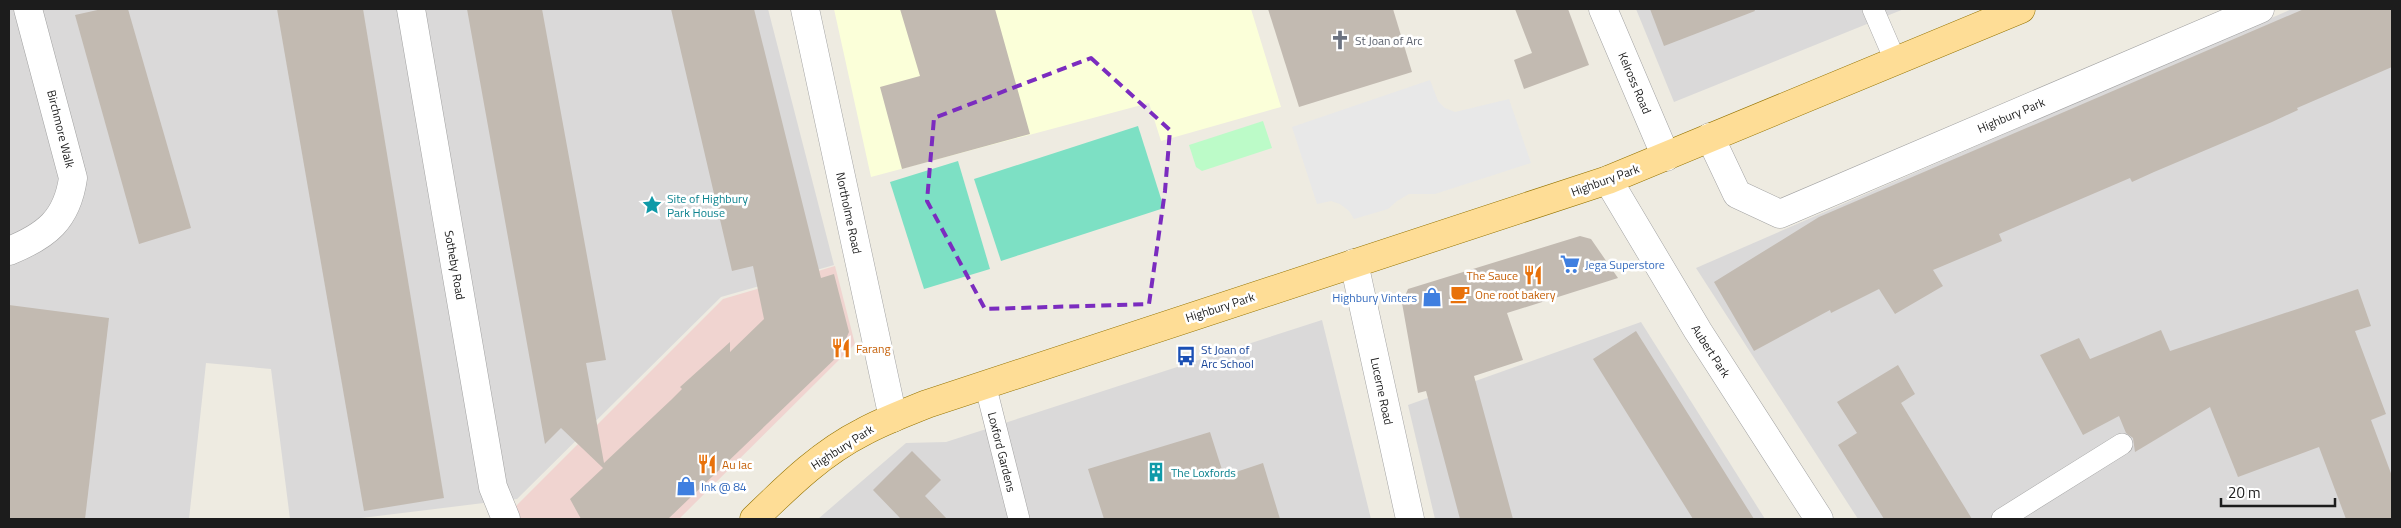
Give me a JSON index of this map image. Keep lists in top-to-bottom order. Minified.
{"streets":{"main road":["Highbury Park"],"street":["Kelross Road","Birchmore Walk","Northolme Road","Sotheby Road","Aubert Park","Lucerne Road"],"lane":["Loxford Gardens"]},"crossings":[["Kelross Road","Highbury Park"],["Highbury Park","Northolme Road"],["Highbury Park","Aubert Park"],["Highbury Park","Lucerne Road"],["Highbury Park","Loxford Gardens"]],"places":{"church":["St Joan of Arc"],"place":["Site of Highbury Park House"],"supermarket":["Jega Superstore"],"restaurant":["The Sauce","Farang","Au lac"],"cafe":["One root bakery"],"shop":["Highbury Vinters","Ink @ 84"],"bus stop":["St Joan of Arc School"],"building":["The Loxfords"]},"scale_bar":"20 m"}
